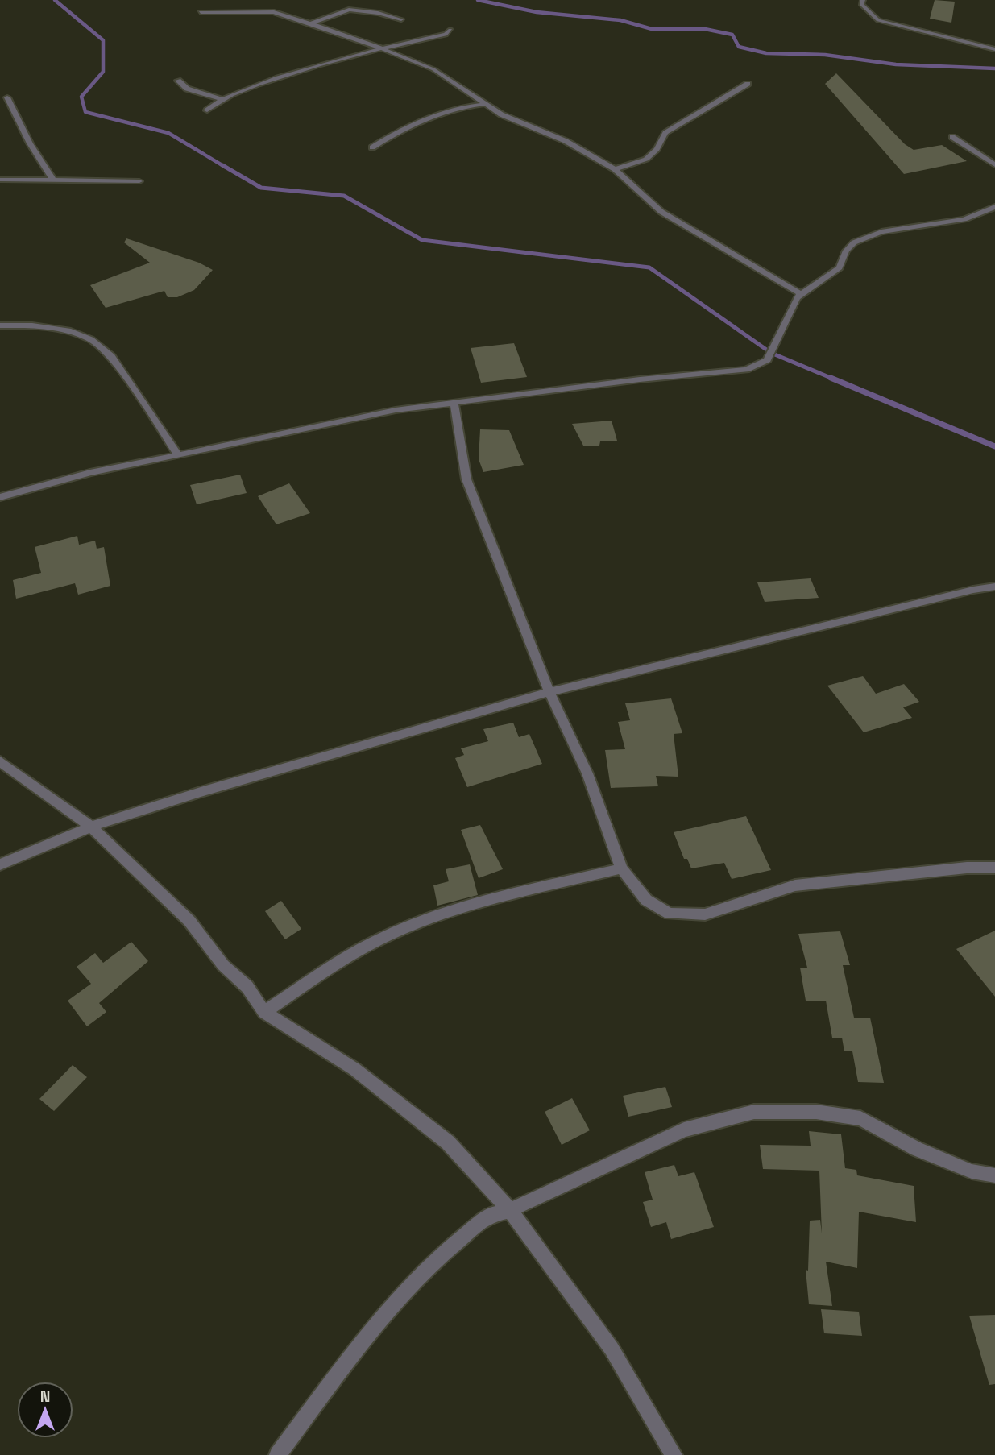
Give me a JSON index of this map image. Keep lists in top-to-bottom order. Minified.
{"north":"top"}
